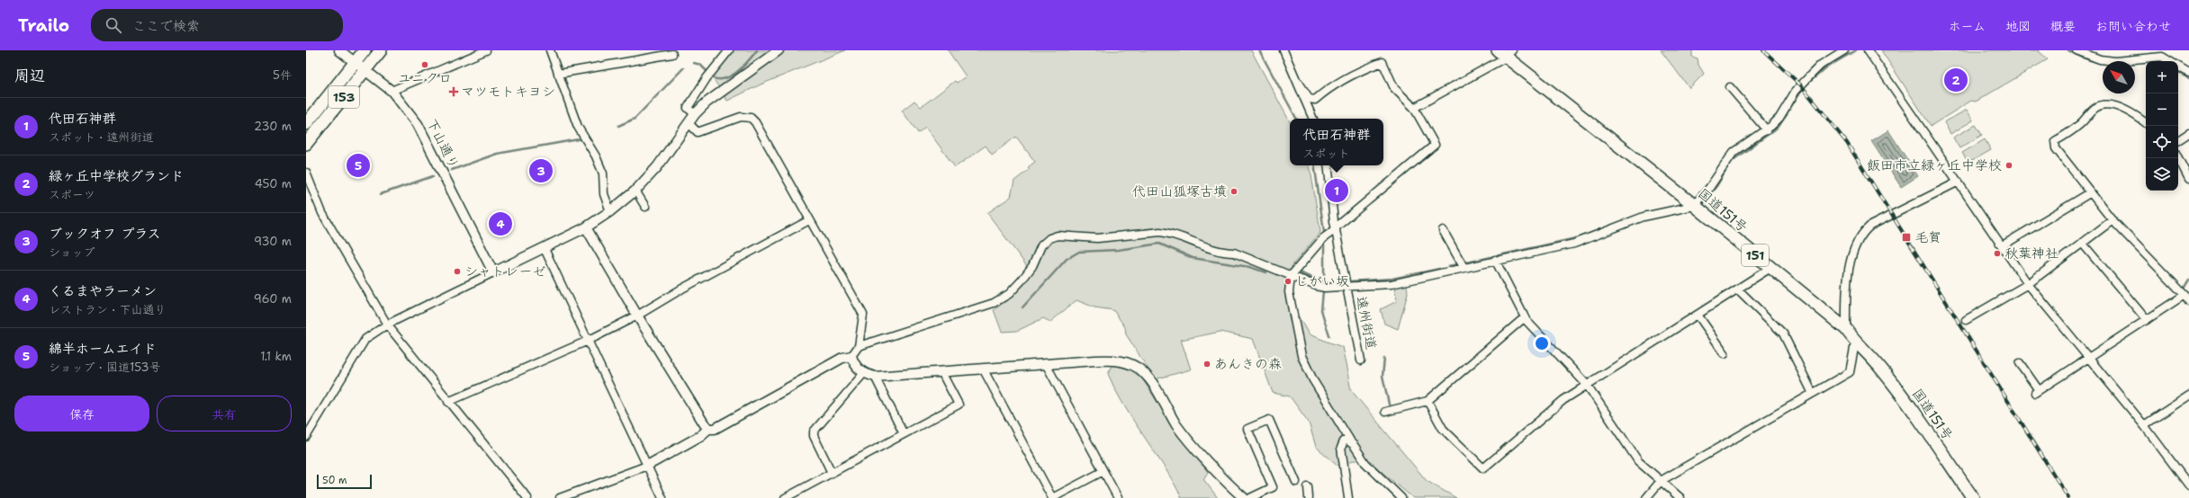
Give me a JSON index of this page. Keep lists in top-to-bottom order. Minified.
{"streets":{"highway":["153","国道151号","151"],"street":["下山通り","遠州街道"]},"crossings":[["153","下山通り"]],"places":{"other":["ユニクロ","飯田市立緑ヶ丘中学校","代田山狐塚古墳","秋葉神社","シャトレーゼ","じがい坂","あんきの森"],"health":["マツモトキヨシ"],"transit":["毛賀"]},"scale_bar":"50 m","north":"top left","page":{"header":"Trailo","search":"ここで検索","nav":["ホーム","地図","概要","お問い合わせ"],"heading":["周辺","5件"],"map_buttons":["+","−"],"pins":["2","5","3","1","4"],"list":[{"mark":"1","name":"代田石神群","note":"スポット · 遠州街道","value":"230 m"},{"mark":"2","name":"緑ヶ丘中学校グランド","note":"スポーツ","value":"450 m"},{"mark":"3","name":"ブックオフ プラス","note":"ショップ","value":"930 m"},{"mark":"4","name":"くるまやラーメン","note":"レストラン · 下山通り","value":"960 m"},{"mark":"5","name":"綿半ホームエイド","note":"ショップ · 国道153号","value":"1.1 km"}],"popup":["代田石神群","スポット"],"buttons":["保存","共有"],"scale":"50 m"}}
